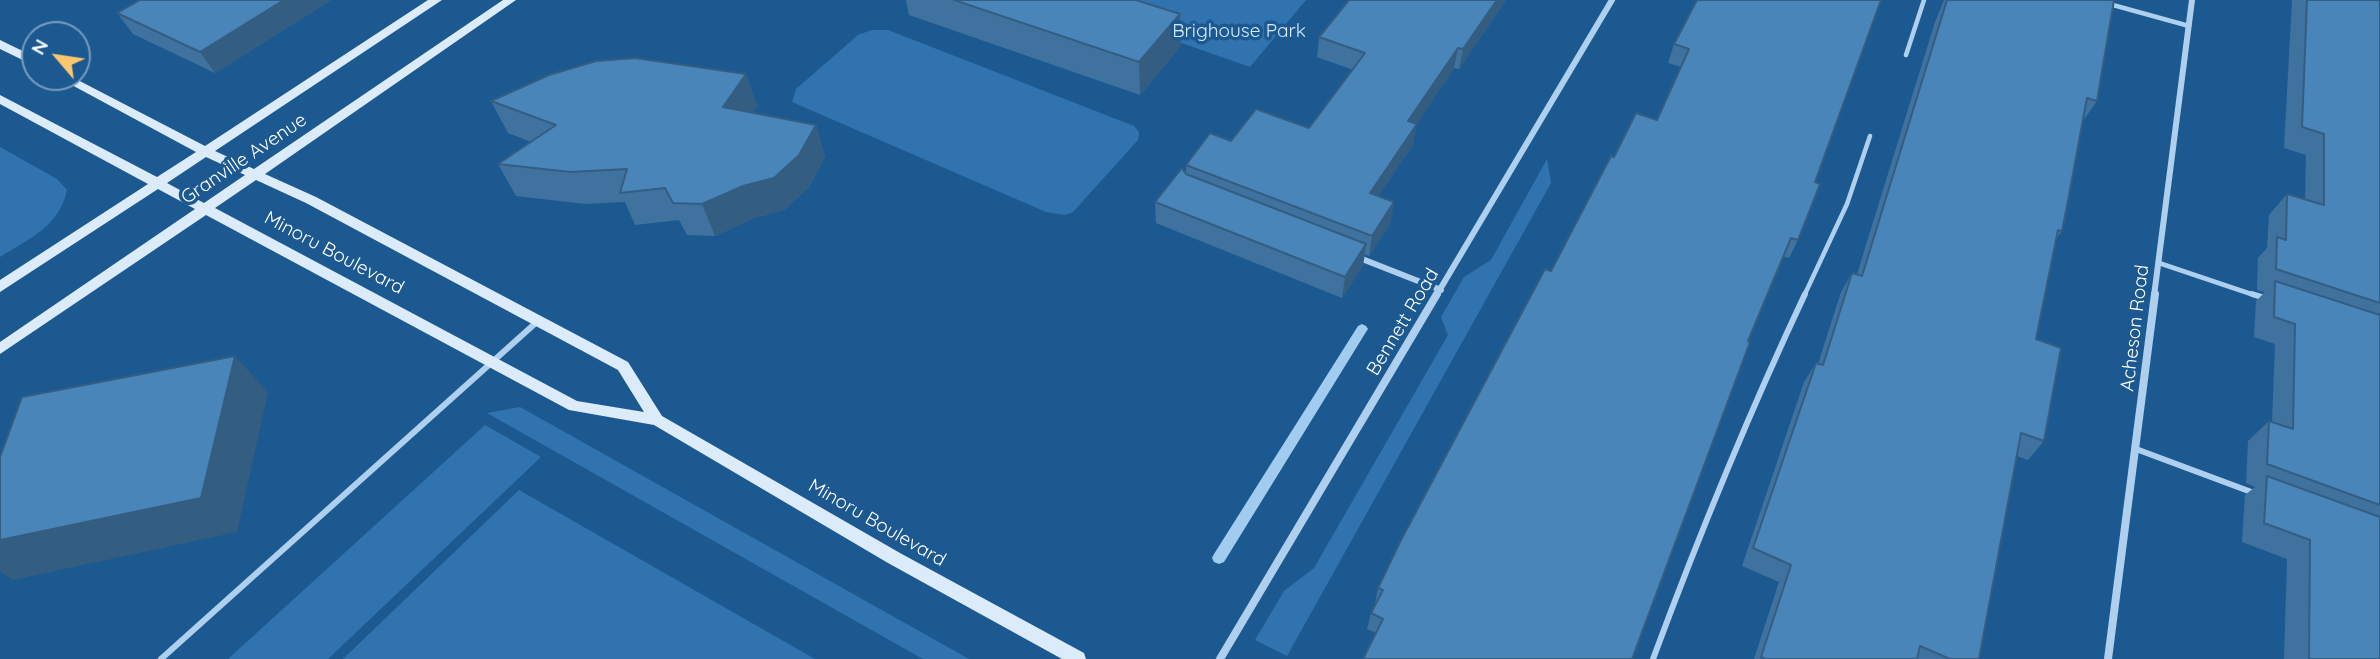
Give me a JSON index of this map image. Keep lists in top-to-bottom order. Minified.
{"streets":{"street":["Granville Avenue","Minoru Boulevard","Bennett Road","Acheson Road"]},"crossings":[["Granville Avenue","Minoru Boulevard"]],"parks":["Brighouse Park"],"north":"top left"}
